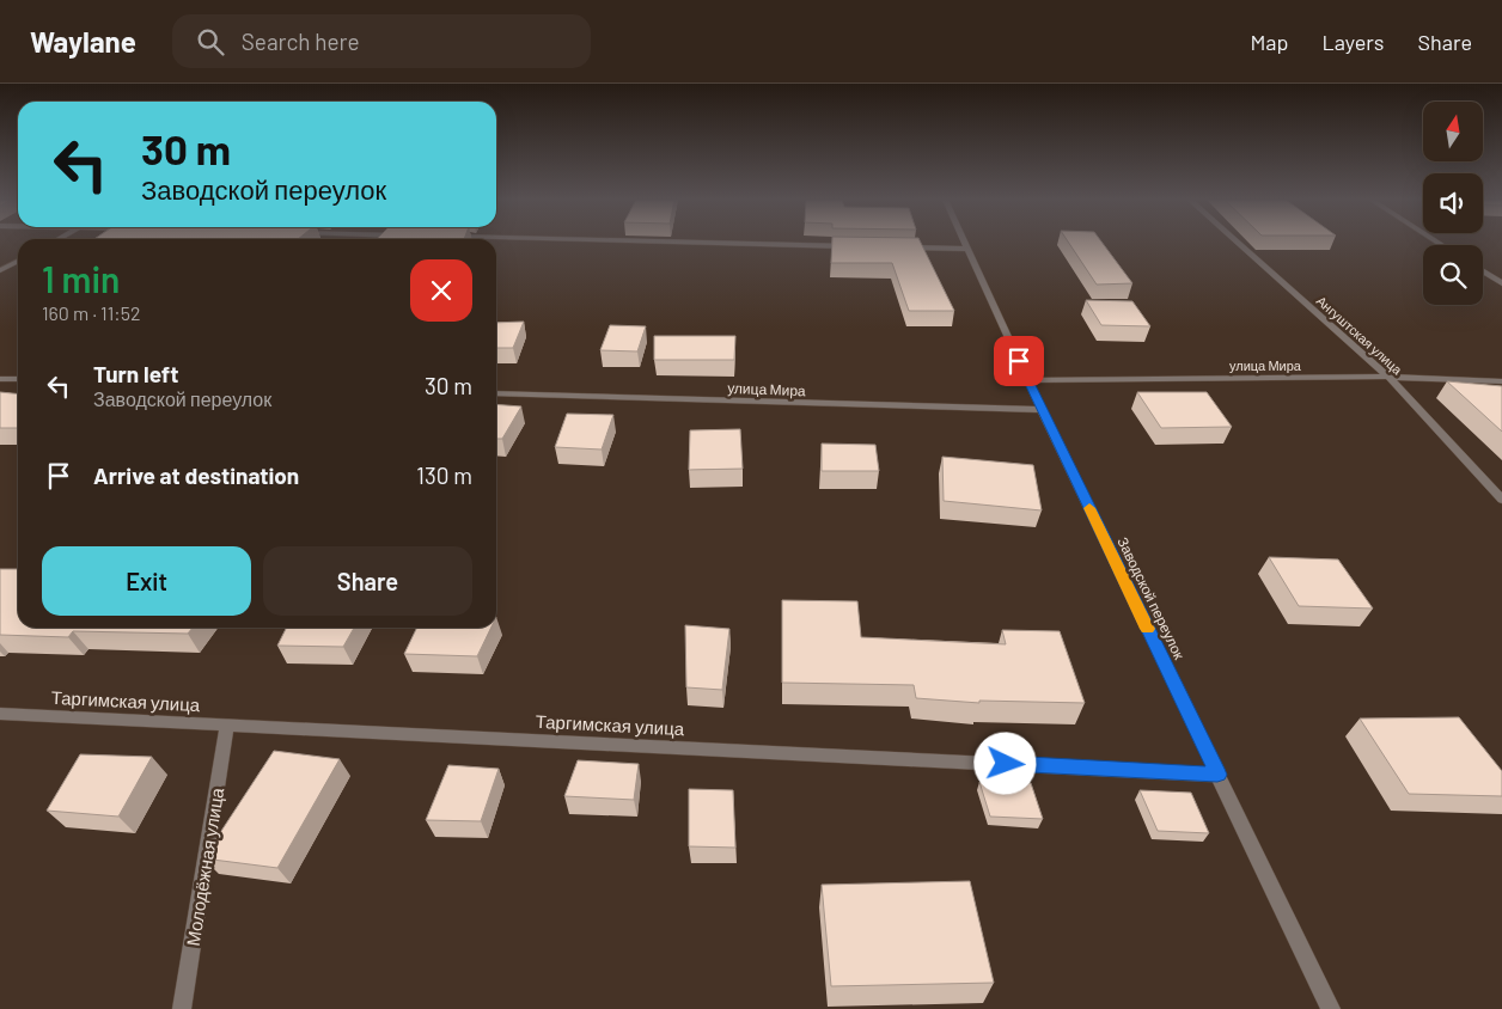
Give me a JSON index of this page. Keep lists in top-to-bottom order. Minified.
{"streets":{"street":["Ангуштская улица","улица Мира","Заводской переулок","Таргимская улица","Молодёжная улица"]},"crossings":[["Ангуштская улица","улица Мира"],["улица Мира","Заводской переулок"],["Заводской переулок","Таргимская улица"],["Таргимская улица","Молодёжная улица"]],"north":"top","page":{"header":"Waylane","search":"Search here","nav":["Map","Layers","Share"],"turn":["30 m","Заводской переулок"],"heading":["1 min","160 m · 11:52"],"list":[{"name":"Turn left","note":"Заводской переулок","value":"30 m"},{"name":"Arrive at destination","value":"130 m"}],"buttons":["Exit","Share"]}}
